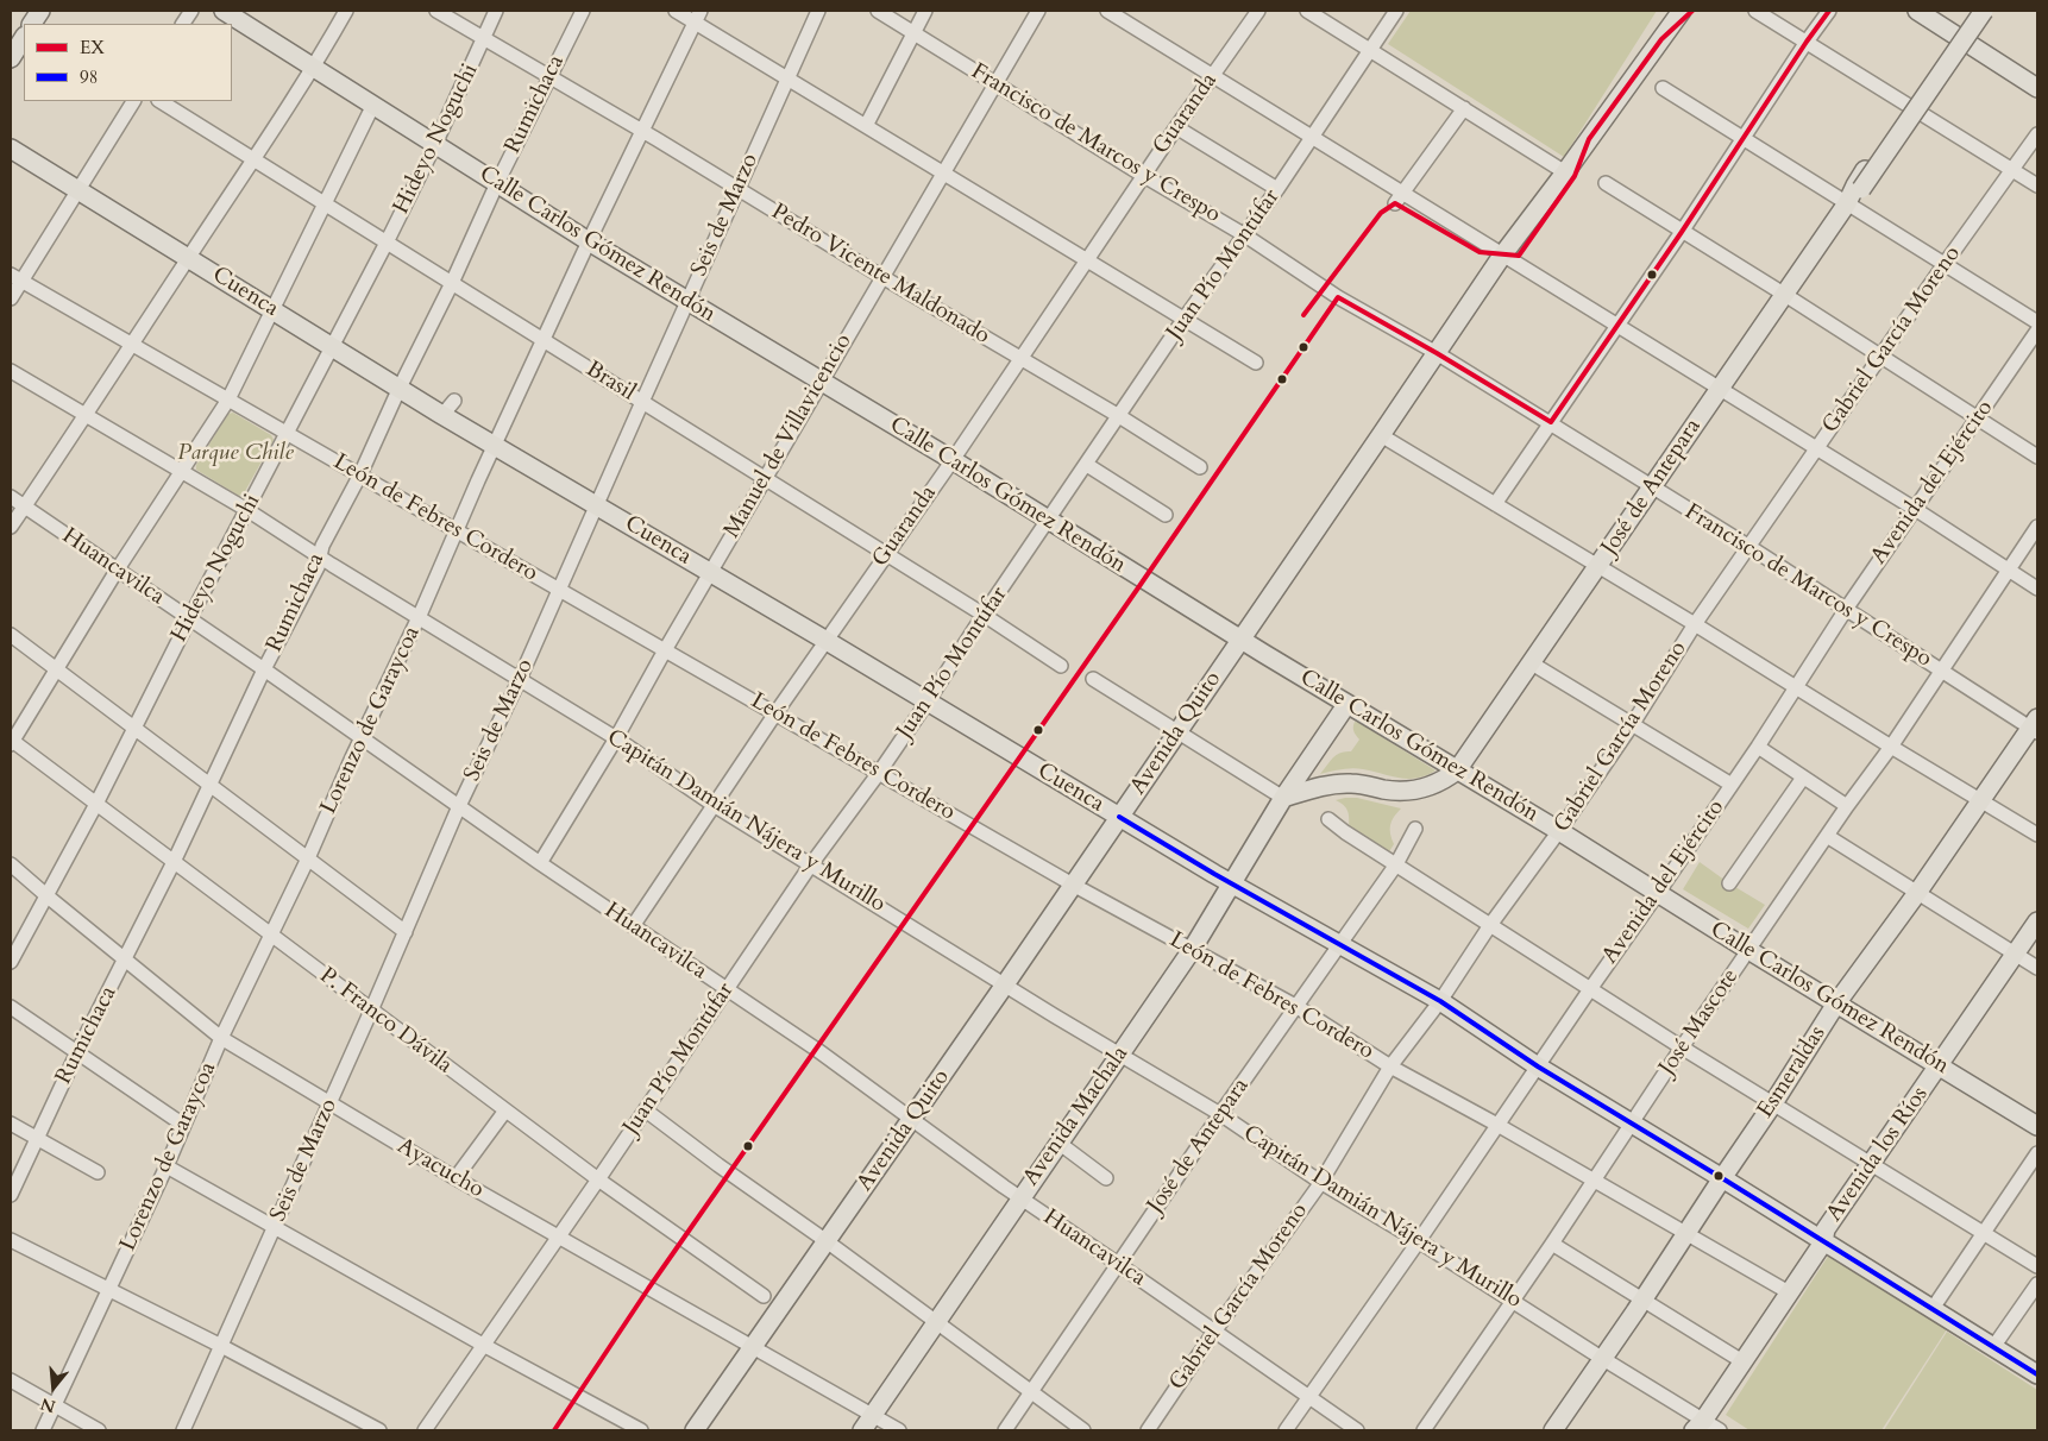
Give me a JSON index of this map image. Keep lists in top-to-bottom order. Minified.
{"streets":{"main road":["Calle Carlos Gómez Rendón","Cuenca","José de Antepara","Avenida Quito","Esmeraldas","Avenida Machala","Avenida los Ríos"],"street":["Rumichaca","Guaranda","Hideyo Noguchi","Francisco de Marcos y Crespo","Seis de Marzo","Juan Pío Montúfar","Pedro Vicente Maldonado","Gabriel García Moreno","Brasil","Manuel de Villavicencio","Avenida del Ejército","León de Febres Cordero","Huancavilca","Lorenzo de Garaycoa","Capitán Damián Nájera y Murillo","P. Franco Dávila","José Mascote","Ayacucho"]},"crossings":[["Rumichaca","Calle Carlos Gómez Rendón"],["Rumichaca","Pedro Vicente Maldonado"],["Rumichaca","Cuenca"],["Rumichaca","Brasil"],["Rumichaca","León de Febres Cordero"],["Rumichaca","Huancavilca"],["Rumichaca","Capitán Damián Nájera y Murillo"],["Rumichaca","P. Franco Dávila"],["Rumichaca","Ayacucho"],["Guaranda","Francisco de Marcos y Crespo"],["Guaranda","Calle Carlos Gómez Rendón"],["Guaranda","Pedro Vicente Maldonado"],["Guaranda","Cuenca"],["Guaranda","Brasil"],["Guaranda","León de Febres Cordero"],["Guaranda","Huancavilca"],["Guaranda","Capitán Damián Nájera y Murillo"],["Hideyo Noguchi","Calle Carlos Gómez Rendón"],["Hideyo Noguchi","Pedro Vicente Maldonado"],["Hideyo Noguchi","Cuenca"],["Hideyo Noguchi","Brasil"],["Hideyo Noguchi","León de Febres Cordero"],["Hideyo Noguchi","Huancavilca"],["Hideyo Noguchi","Capitán Damián Nájera y Murillo"],["Hideyo Noguchi","P. Franco Dávila"],["Hideyo Noguchi","Ayacucho"],["Francisco de Marcos y Crespo","Juan Pío Montúfar"],["Francisco de Marcos y Crespo","Gabriel García Moreno"],["Francisco de Marcos y Crespo","Manuel de Villavicencio"],["Francisco de Marcos y Crespo","Avenida del Ejército"],["Francisco de Marcos y Crespo","José de Antepara"],["Francisco de Marcos y Crespo","Avenida Quito"],["Francisco de Marcos y Crespo","José Mascote"],["Francisco de Marcos y Crespo","Esmeraldas"],["Seis de Marzo","Calle Carlos Gómez Rendón"],["Seis de Marzo","Pedro Vicente Maldonado"],["Seis de Marzo","Cuenca"],["Seis de Marzo","Brasil"],["Seis de Marzo","León de Febres Cordero"],["Seis de Marzo","Huancavilca"],["Seis de Marzo","Capitán Damián Nájera y Murillo"],["Seis de Marzo","P. Franco Dávila"],["Seis de Marzo","Ayacucho"],["Calle Carlos Gómez Rendón","Juan Pío Montúfar"],["Calle Carlos Gómez Rendón","Gabriel García Moreno"],["Calle Carlos Gómez Rendón","Manuel de Villavicencio"],["Calle Carlos Gómez Rendón","Avenida del Ejército"],["Calle Carlos Gómez Rendón","José de Antepara"],["Calle Carlos Gómez Rendón","Lorenzo de Garaycoa"],["Calle Carlos Gómez Rendón","Avenida Quito"],["Calle Carlos Gómez Rendón","José Mascote"],["Calle Carlos Gómez Rendón","Esmeraldas"],["Calle Carlos Gómez Rendón","Avenida Machala"],["Calle Carlos Gómez Rendón","Avenida los Ríos"],["Juan Pío Montúfar","Pedro Vicente Maldonado"],["Juan Pío Montúfar","Cuenca"],["Juan Pío Montúfar","Brasil"],["Juan Pío Montúfar","León de Febres Cordero"],["Juan Pío Montúfar","Huancavilca"],["Juan Pío Montúfar","Capitán Damián Nájera y Murillo"],["Juan Pío Montúfar","P. Franco Dávila"],["Juan Pío Montúfar","Ayacucho"],["Pedro Vicente Maldonado","Manuel de Villavicencio"],["Pedro Vicente Maldonado","Lorenzo de Garaycoa"],["Cuenca","Gabriel García Moreno"],["Cuenca","Manuel de Villavicencio"],["Cuenca","Avenida del Ejército"],["Cuenca","José de Antepara"],["Cuenca","Lorenzo de Garaycoa"],["Cuenca","Avenida Quito"],["Cuenca","José Mascote"],["Cuenca","Esmeraldas"],["Cuenca","Avenida Machala"],["Cuenca","Avenida los Ríos"],["Gabriel García Moreno","León de Febres Cordero"],["Gabriel García Moreno","Huancavilca"],["Gabriel García Moreno","Capitán Damián Nájera y Murillo"],["Brasil","Manuel de Villavicencio"],["Brasil","Lorenzo de Garaycoa"],["Manuel de Villavicencio","León de Febres Cordero"],["Manuel de Villavicencio","Huancavilca"],["Manuel de Villavicencio","Capitán Damián Nájera y Murillo"],["Avenida del Ejército","León de Febres Cordero"],["Avenida del Ejército","Huancavilca"],["Avenida del Ejército","Capitán Damián Nájera y Murillo"],["José de Antepara","León de Febres Cordero"],["José de Antepara","Huancavilca"],["José de Antepara","Capitán Damián Nájera y Murillo"],["León de Febres Cordero","Lorenzo de Garaycoa"],["León de Febres Cordero","Avenida Quito"],["León de Febres Cordero","José Mascote"],["León de Febres Cordero","Esmeraldas"],["León de Febres Cordero","Avenida Machala"],["León de Febres Cordero","Avenida los Ríos"],["Huancavilca","Lorenzo de Garaycoa"],["Huancavilca","Avenida Quito"],["Huancavilca","Avenida Machala"],["Lorenzo de Garaycoa","Capitán Damián Nájera y Murillo"],["Lorenzo de Garaycoa","P. Franco Dávila"],["Lorenzo de Garaycoa","Ayacucho"],["Avenida Quito","Capitán Damián Nájera y Murillo"],["Avenida Quito","Ayacucho"],["Capitán Damián Nájera y Murillo","José Mascote"],["Capitán Damián Nájera y Murillo","Esmeraldas"],["Capitán Damián Nájera y Murillo","Avenida Machala"],["Capitán Damián Nájera y Murillo","Avenida los Ríos"],["Avenida Machala","Ayacucho"]],"parks":["Parque Chile"],"lines":["transit line EX","transit line 98"],"legend":["EX","98"],"north":"bottom"}
